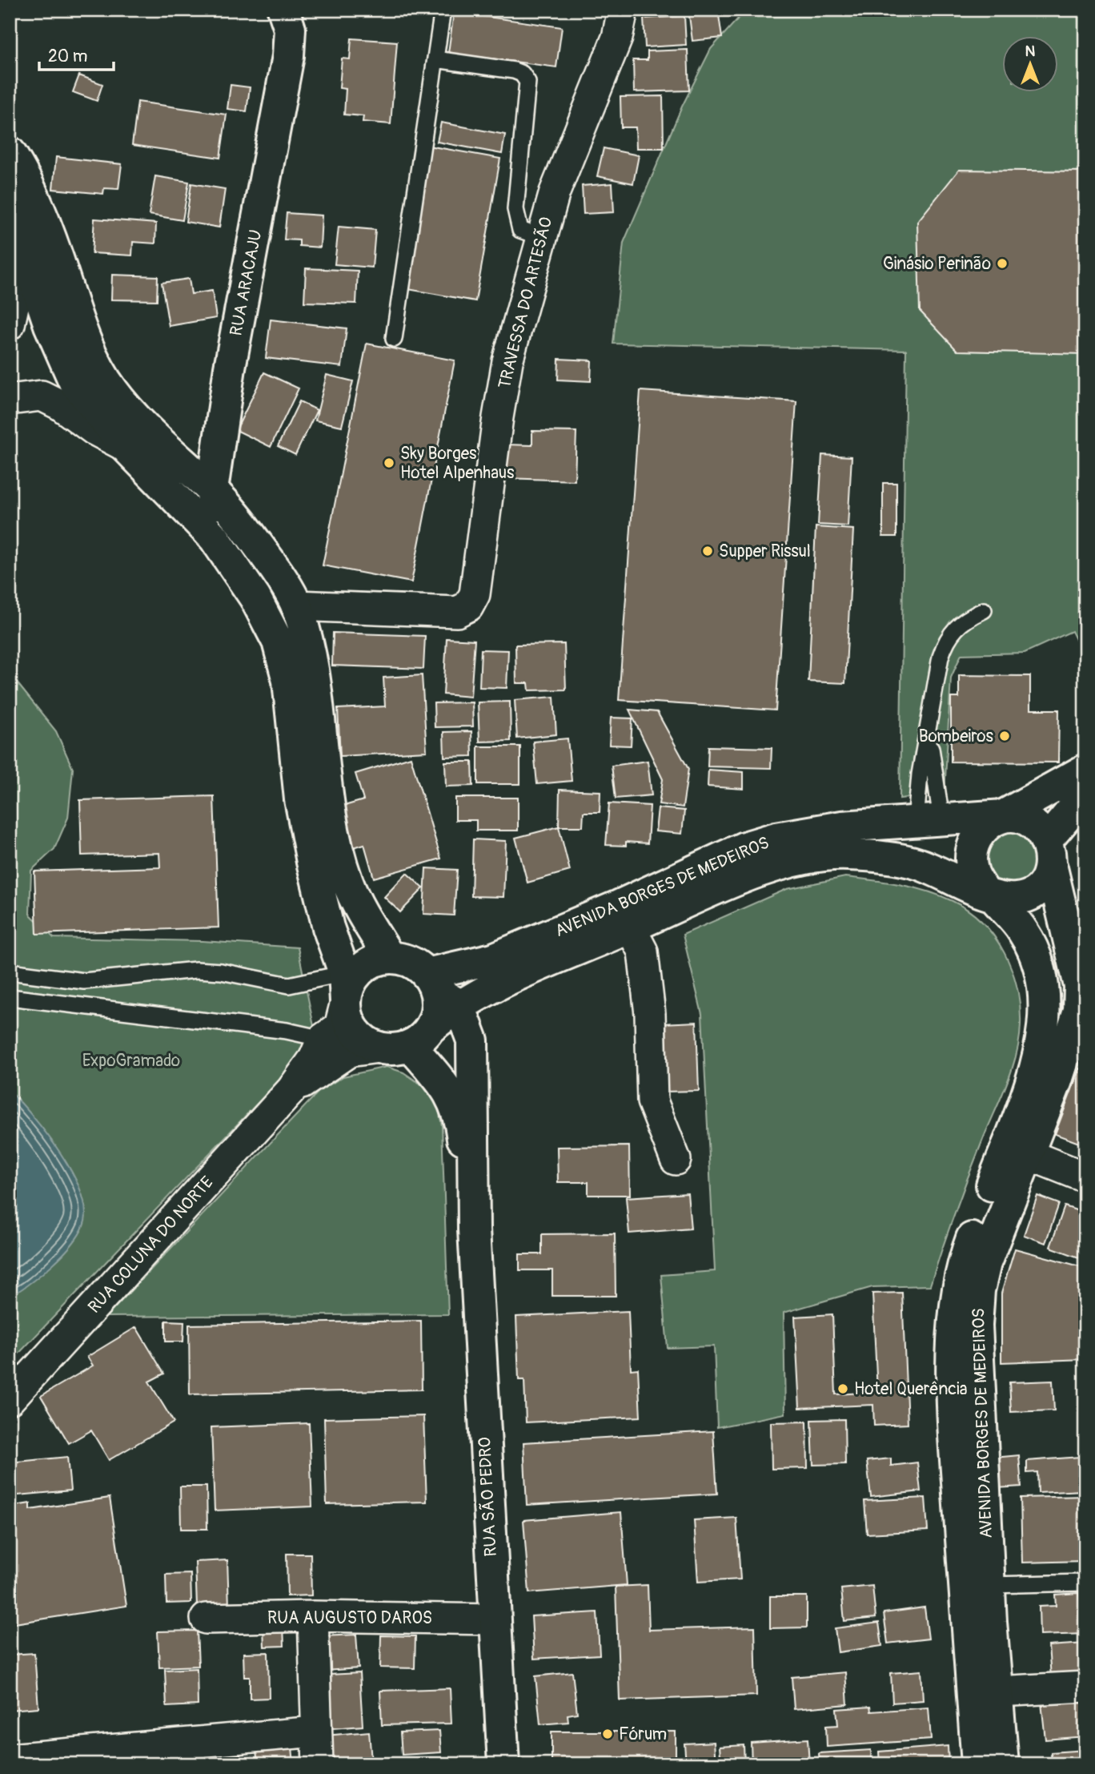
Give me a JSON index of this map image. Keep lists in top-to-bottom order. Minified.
{"streets":{"main road":["RUA ARACAJU","AVENIDA BORGES DE MEDEIROS","RUA SÃO PEDRO"],"street":["TRAVESSA DO ARTESÃO","RUA COLUNA DO NORTE","RUA AUGUSTO DAROS"]},"crossings":[["AVENIDA BORGES DE MEDEIROS","RUA COLUNA DO NORTE"],["AVENIDA BORGES DE MEDEIROS","RUA SÃO PEDRO"],["RUA COLUNA DO NORTE","RUA SÃO PEDRO"],["RUA SÃO PEDRO","RUA AUGUSTO DAROS"]],"parks":["ExpoGramado"],"places":["Ginásio Perinão","Sky Borges Hotel Alpenhaus","Supper Rissul","Bombeiros","Hotel Querência","Fórum"],"scale_bar":"20 m","north":"top"}
